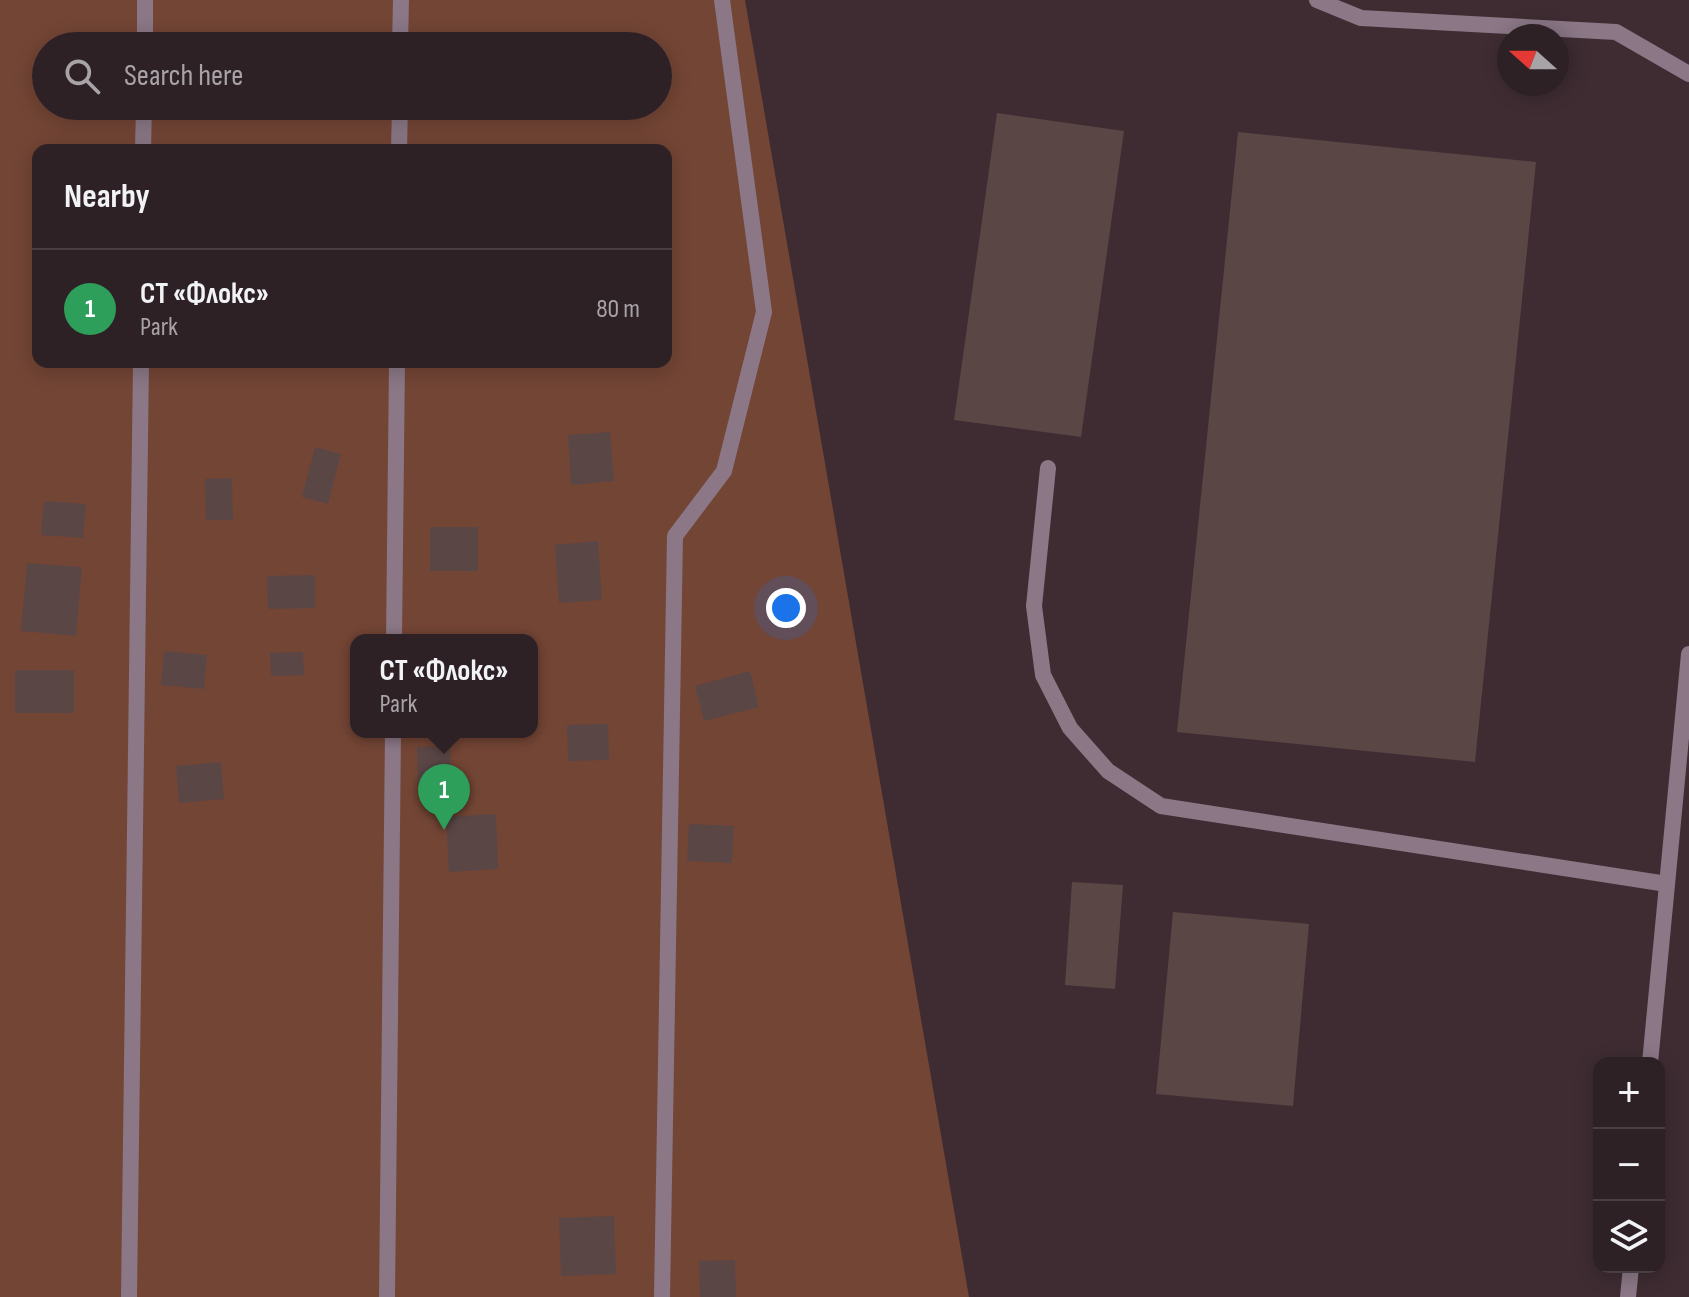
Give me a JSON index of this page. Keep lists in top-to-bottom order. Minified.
{"north":"left","page":{"search":"Search here","heading":"Nearby","list":[{"mark":"1","name":"СТ «Флокс»","note":"Park","value":"80 m"}],"popup":["СТ «Флокс»","Park"],"pins":"1","map_buttons":["+","−"]}}
